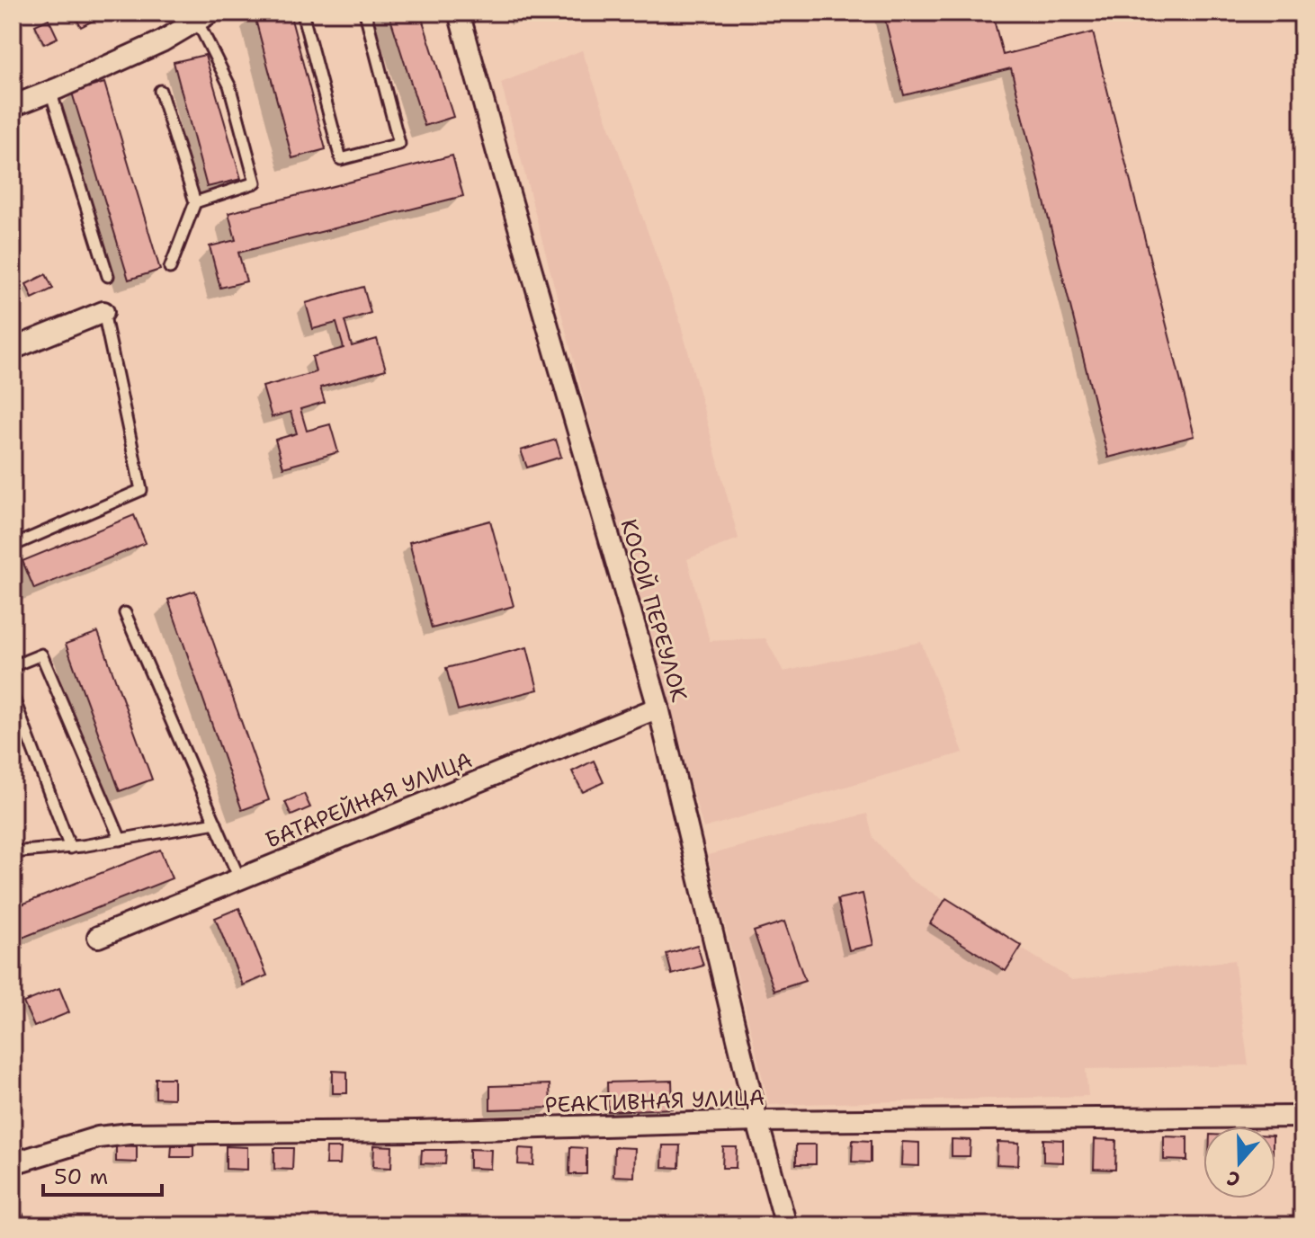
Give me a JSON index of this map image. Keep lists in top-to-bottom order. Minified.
{"streets":{"street":["КОСОЙ ПЕРЕУЛОК","БАТАРЕЙНАЯ УЛИЦА","РЕАКТИВНАЯ УЛИЦА"]},"crossings":[["КОСОЙ ПЕРЕУЛОК","БАТАРЕЙНАЯ УЛИЦА"],["КОСОЙ ПЕРЕУЛОК","РЕАКТИВНАЯ УЛИЦА"]],"scale_bar":"50 m","north":"bottom"}
